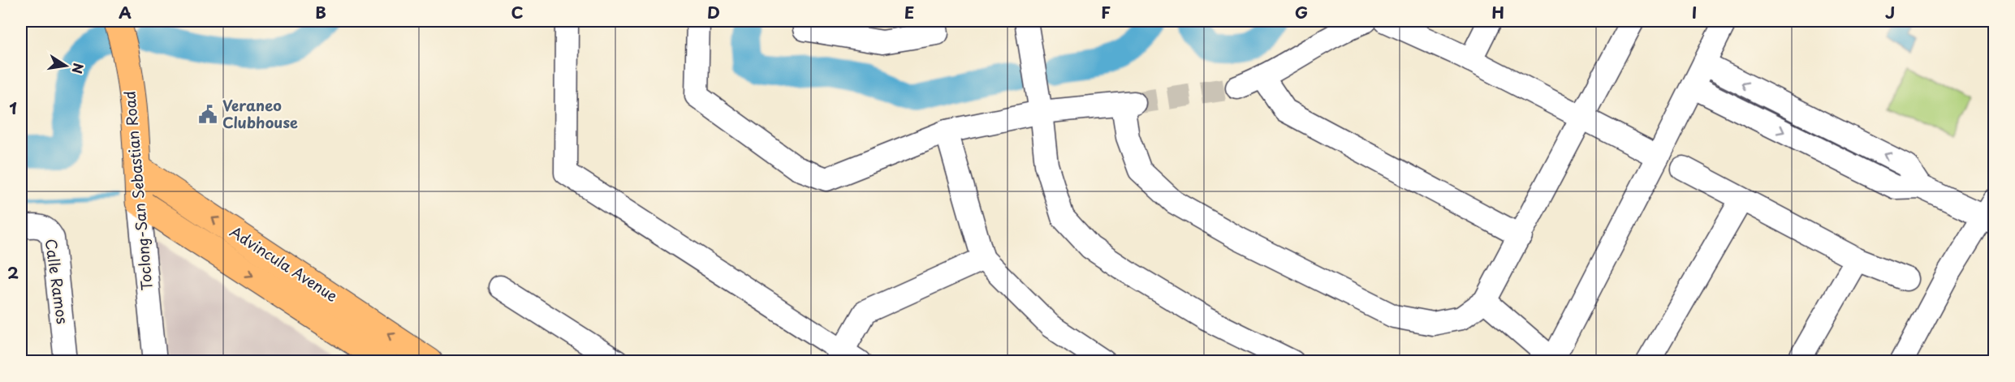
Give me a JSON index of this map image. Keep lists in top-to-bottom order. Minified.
{"streets":{"main road":["Toclong-San Sebastian Road","Advincula Avenue"],"street":["Calle Ramos"]},"crossings":[["Toclong-San Sebastian Road","Advincula Avenue"]],"places":{"public building":["Veraneo Clubhouse"]},"north":"right","grid":{"columns":["A","B","C","D","E","F","G","H","I","J"],"rows":["1","2"]}}
